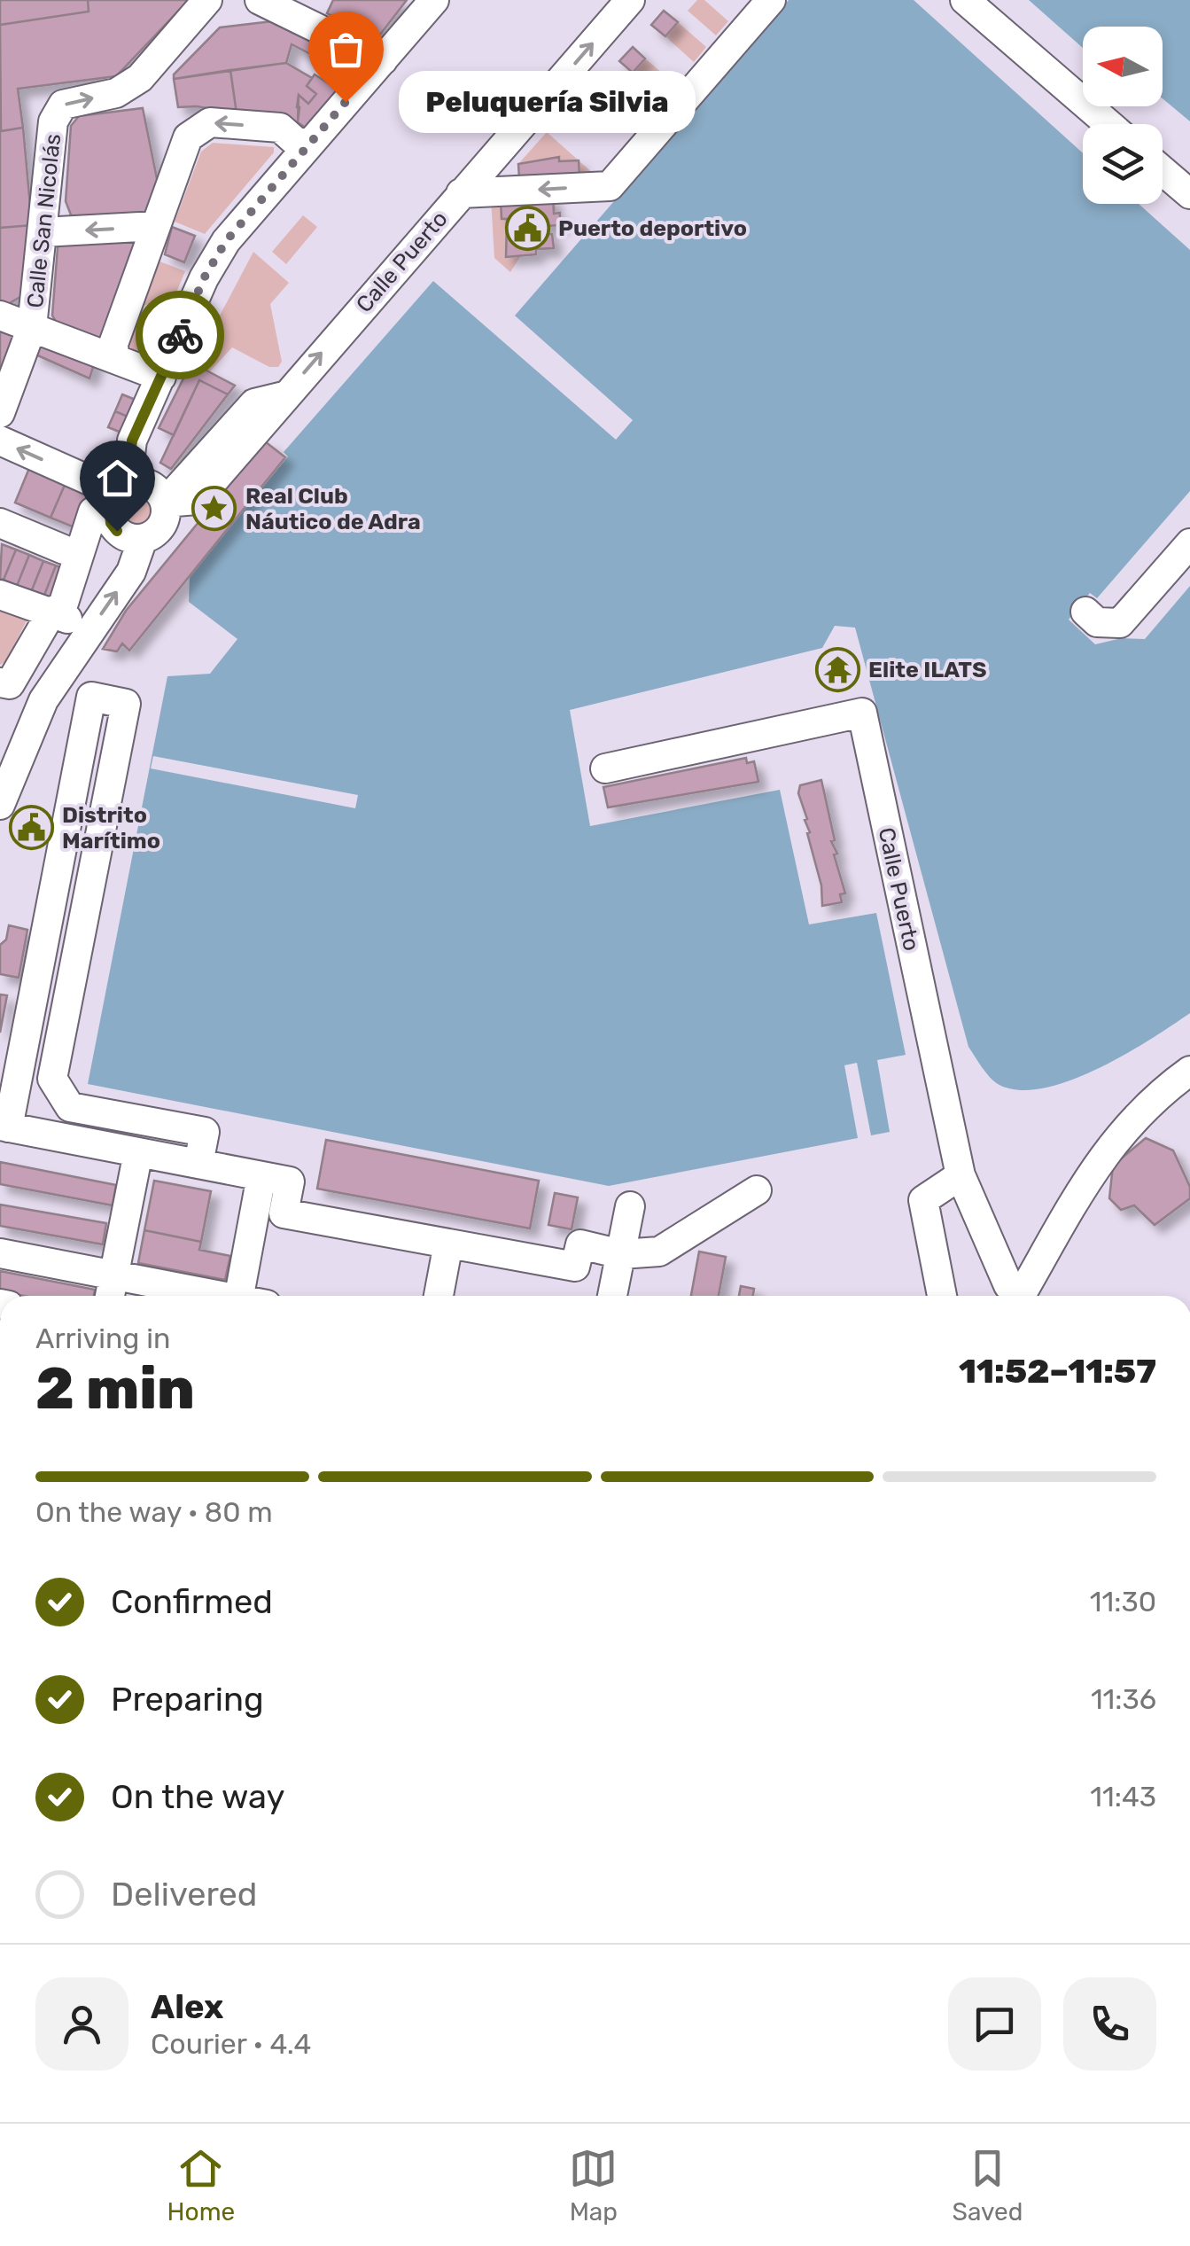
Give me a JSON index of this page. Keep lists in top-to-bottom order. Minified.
{"streets":{"street":["Calle San Nicolás","Calle Puerto"]},"places":{"other":["Peluquería Silvia"],"public building":["Puerto deportivo","Distrito Marítimo"],"place":["Real Club Náutico de Adra"],"temple":["Elite ILATS"]},"north":"left","page":{"bubble":"Peluquería Silvia","heading":["2 min","Arriving in","11:52–11:57"],"panel":["Alex","Courier · 4.4"],"bar":"On the way · 80 m","list":[["Confirmed","11:30"],["Preparing","11:36"],["On the way","11:43"],"Delivered"],"tabs":["Home","Map","Saved"]}}
